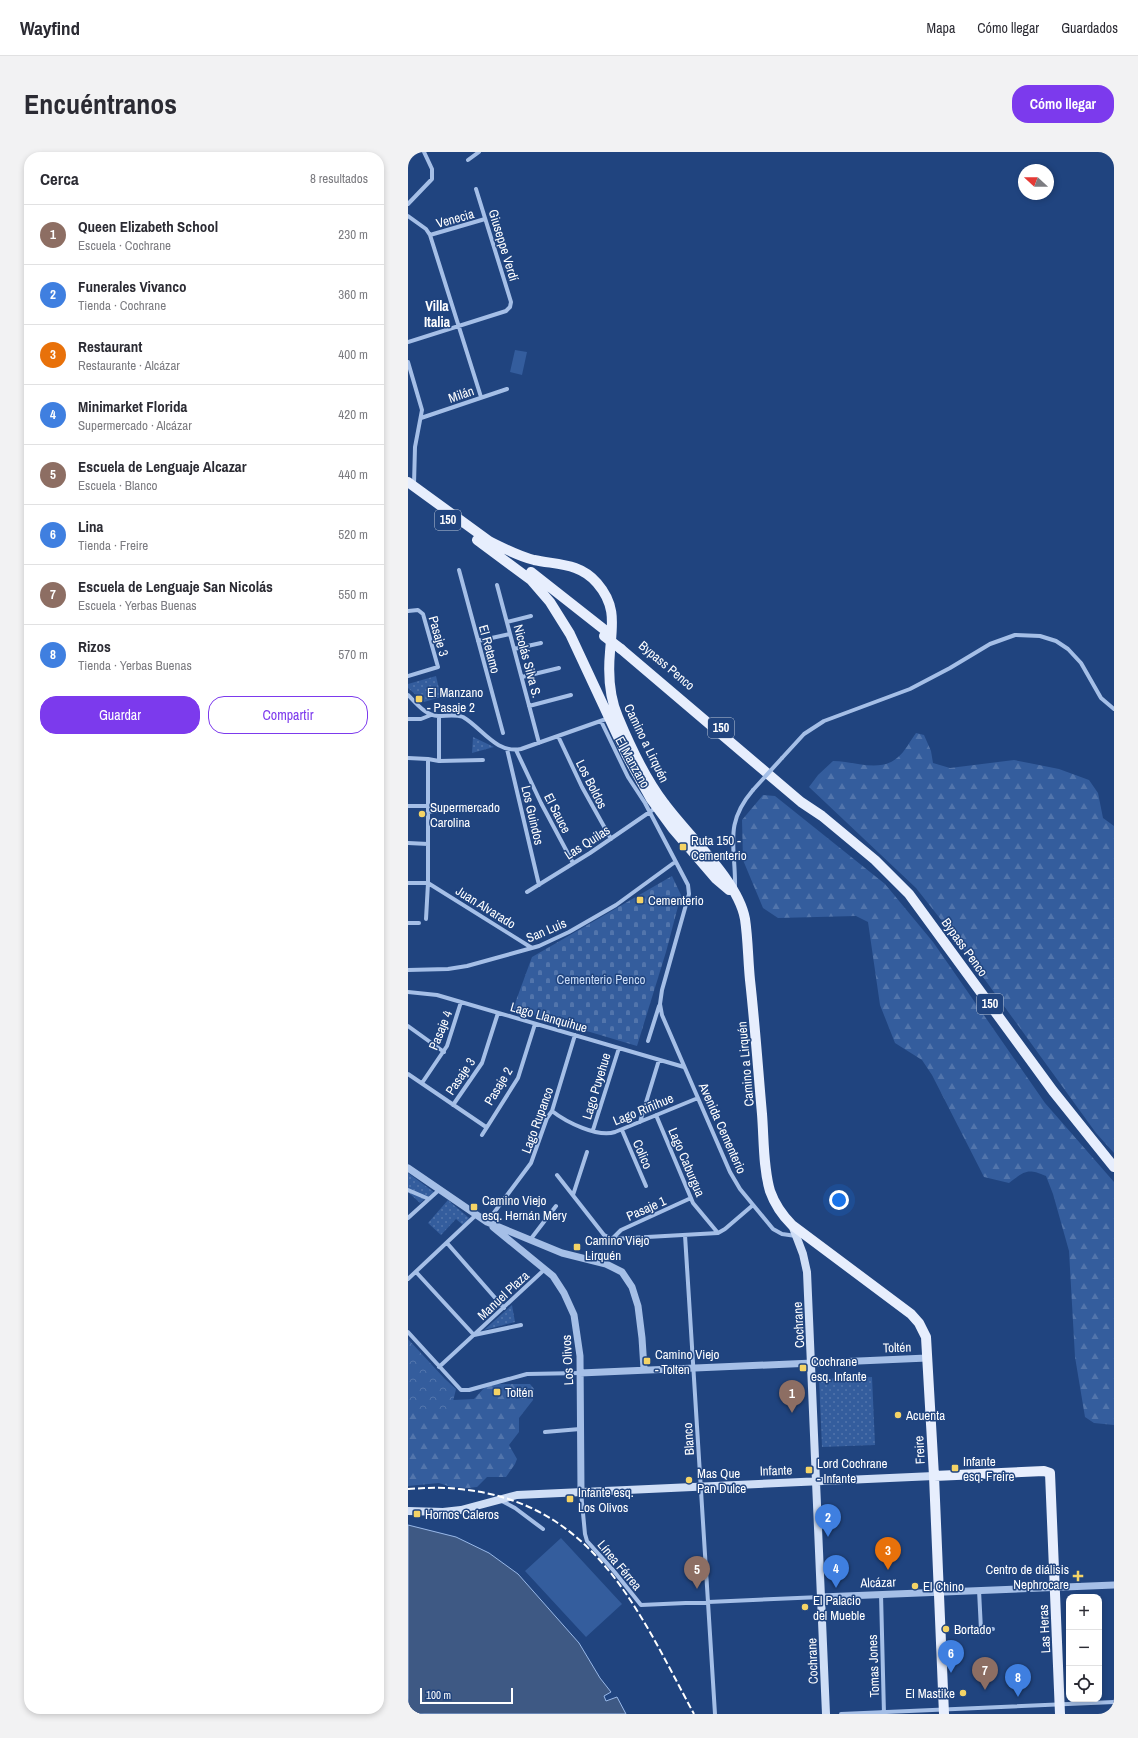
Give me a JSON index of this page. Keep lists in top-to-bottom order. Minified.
{"streets":{"main road":["150","Bypass Penco","Camino a Lirquén","Cochrane","Freire","Infante","Las Heras"],"street":["Venecia","Giuseppe Verdí","Milán","Pasaje 3","El Retamo","Nicolás Silva S.","Los Boldos","El Sauce","Los Guindos","Las Quilas","Juan Alvarado","San Luis","Lago Llanquihue","Pasaje 4","Pasaje 2","Lago Puyehue","Lago Riñihue","Lago Rupanco","Avenida Cementerio","Colico","Lago Caburgua","Pasaje 1","Manuel Plaza","Toltén","Los Olivos","Blanco","Línea Férrea","Alcázar","Tomas Jones"]},"crossings":[["Venecia","Giuseppe Verdí"],["Pasaje 3","Lago Llanquihue"],["Bypass Penco","Camino a Lirquén"],["Camino a Lirquén","Las Quilas"],["Camino a Lirquén","Avenida Cementerio"],["Camino a Lirquén","Cochrane"],["Camino a Lirquén","Freire"],["Los Boldos","Las Quilas"],["El Sauce","Las Quilas"],["Los Guindos","Las Quilas"],["Las Quilas","Avenida Cementerio"],["Juan Alvarado","San Luis"],["San Luis","Avenida Cementerio"],["Lago Llanquihue","Pasaje 4"],["Lago Llanquihue","Pasaje 2"],["Lago Llanquihue","Lago Puyehue"],["Lago Llanquihue","Lago Rupanco"],["Lago Llanquihue","Avenida Cementerio"],["Lago Puyehue","Lago Riñihue"],["Lago Riñihue","Lago Rupanco"],["Lago Riñihue","Avenida Cementerio"],["Lago Riñihue","Colico"],["Lago Riñihue","Lago Caburgua"],["Lago Rupanco","Los Olivos"],["Avenida Cementerio","Cochrane"],["Lago Caburgua","Pasaje 1"],["Manuel Plaza","Toltén"],["Manuel Plaza","Los Olivos"],["Cochrane","Toltén"],["Cochrane","Freire"],["Cochrane","Infante"],["Cochrane","Alcázar"],["Toltén","Los Olivos"],["Toltén","Blanco"],["Toltén","Freire"],["Los Olivos","Infante"],["Los Olivos","Línea Férrea"],["Blanco","Infante"],["Blanco","Alcázar"],["Freire","Infante"],["Freire","Alcázar"],["Infante","Las Heras"],["Línea Férrea","Alcázar"],["Alcázar","Las Heras"],["Alcázar","Tomas Jones"]],"districts":["Villa Italia"],"parks":["Cementerio Penco"],"places":{"transit":["El Manzano - Pasaje 2","Ruta 150 - Cementerio","Cementerio","Camino Viejo esq. Hernán Mery","Camino Viejo Lirquén","Camino Viejo - Tolten","Cochrane esq. Infante","Toltén","Infante esq. Freire","Lord Cochrane - Infante","Infante esq. Los Olivos","Hornos Caleros"],"other":["Supermercado Carolina","Acuenta","Mas Que Pan Dulce","El Chino","El Palacio del Mueble","Bortado","El Mastike"],"health":["Centro de diálisis Nephrocare"]},"scale_bar":"100 m","north":"left","page":{"header":"Wayfind","nav":["Mapa","Cómo llegar","Guardados"],"title":"Encuéntranos","buttons":["Cómo llegar",["Guardar","Compartir"]],"heading":["Cerca","8 resultados"],"list":[{"mark":"1","name":"Queen Elizabeth School","note":"Escuela · Cochrane","value":"230 m"},{"mark":"2","name":"Funerales Vivanco","note":"Tienda · Cochrane","value":"360 m"},{"mark":"3","name":"Restaurant","note":"Restaurante · Alcázar","value":"400 m"},{"mark":"4","name":"Minimarket Florida","note":"Supermercado · Alcázar","value":"420 m"},{"mark":"5","name":"Escuela de Lenguaje Alcazar","note":"Escuela · Blanco","value":"440 m"},{"mark":"6","name":"Lina","note":"Tienda · Freire","value":"520 m"},{"mark":"7","name":"Escuela de Lenguaje San Nicolás","note":"Escuela · Yerbas Buenas","value":"550 m"},{"mark":"8","name":"Rizos","note":"Tienda · Yerbas Buenas","value":"570 m"}],"pins":["1","2","3","4","5","6","7","8"],"map_buttons":["+","−"],"scale":"100 m"}}
